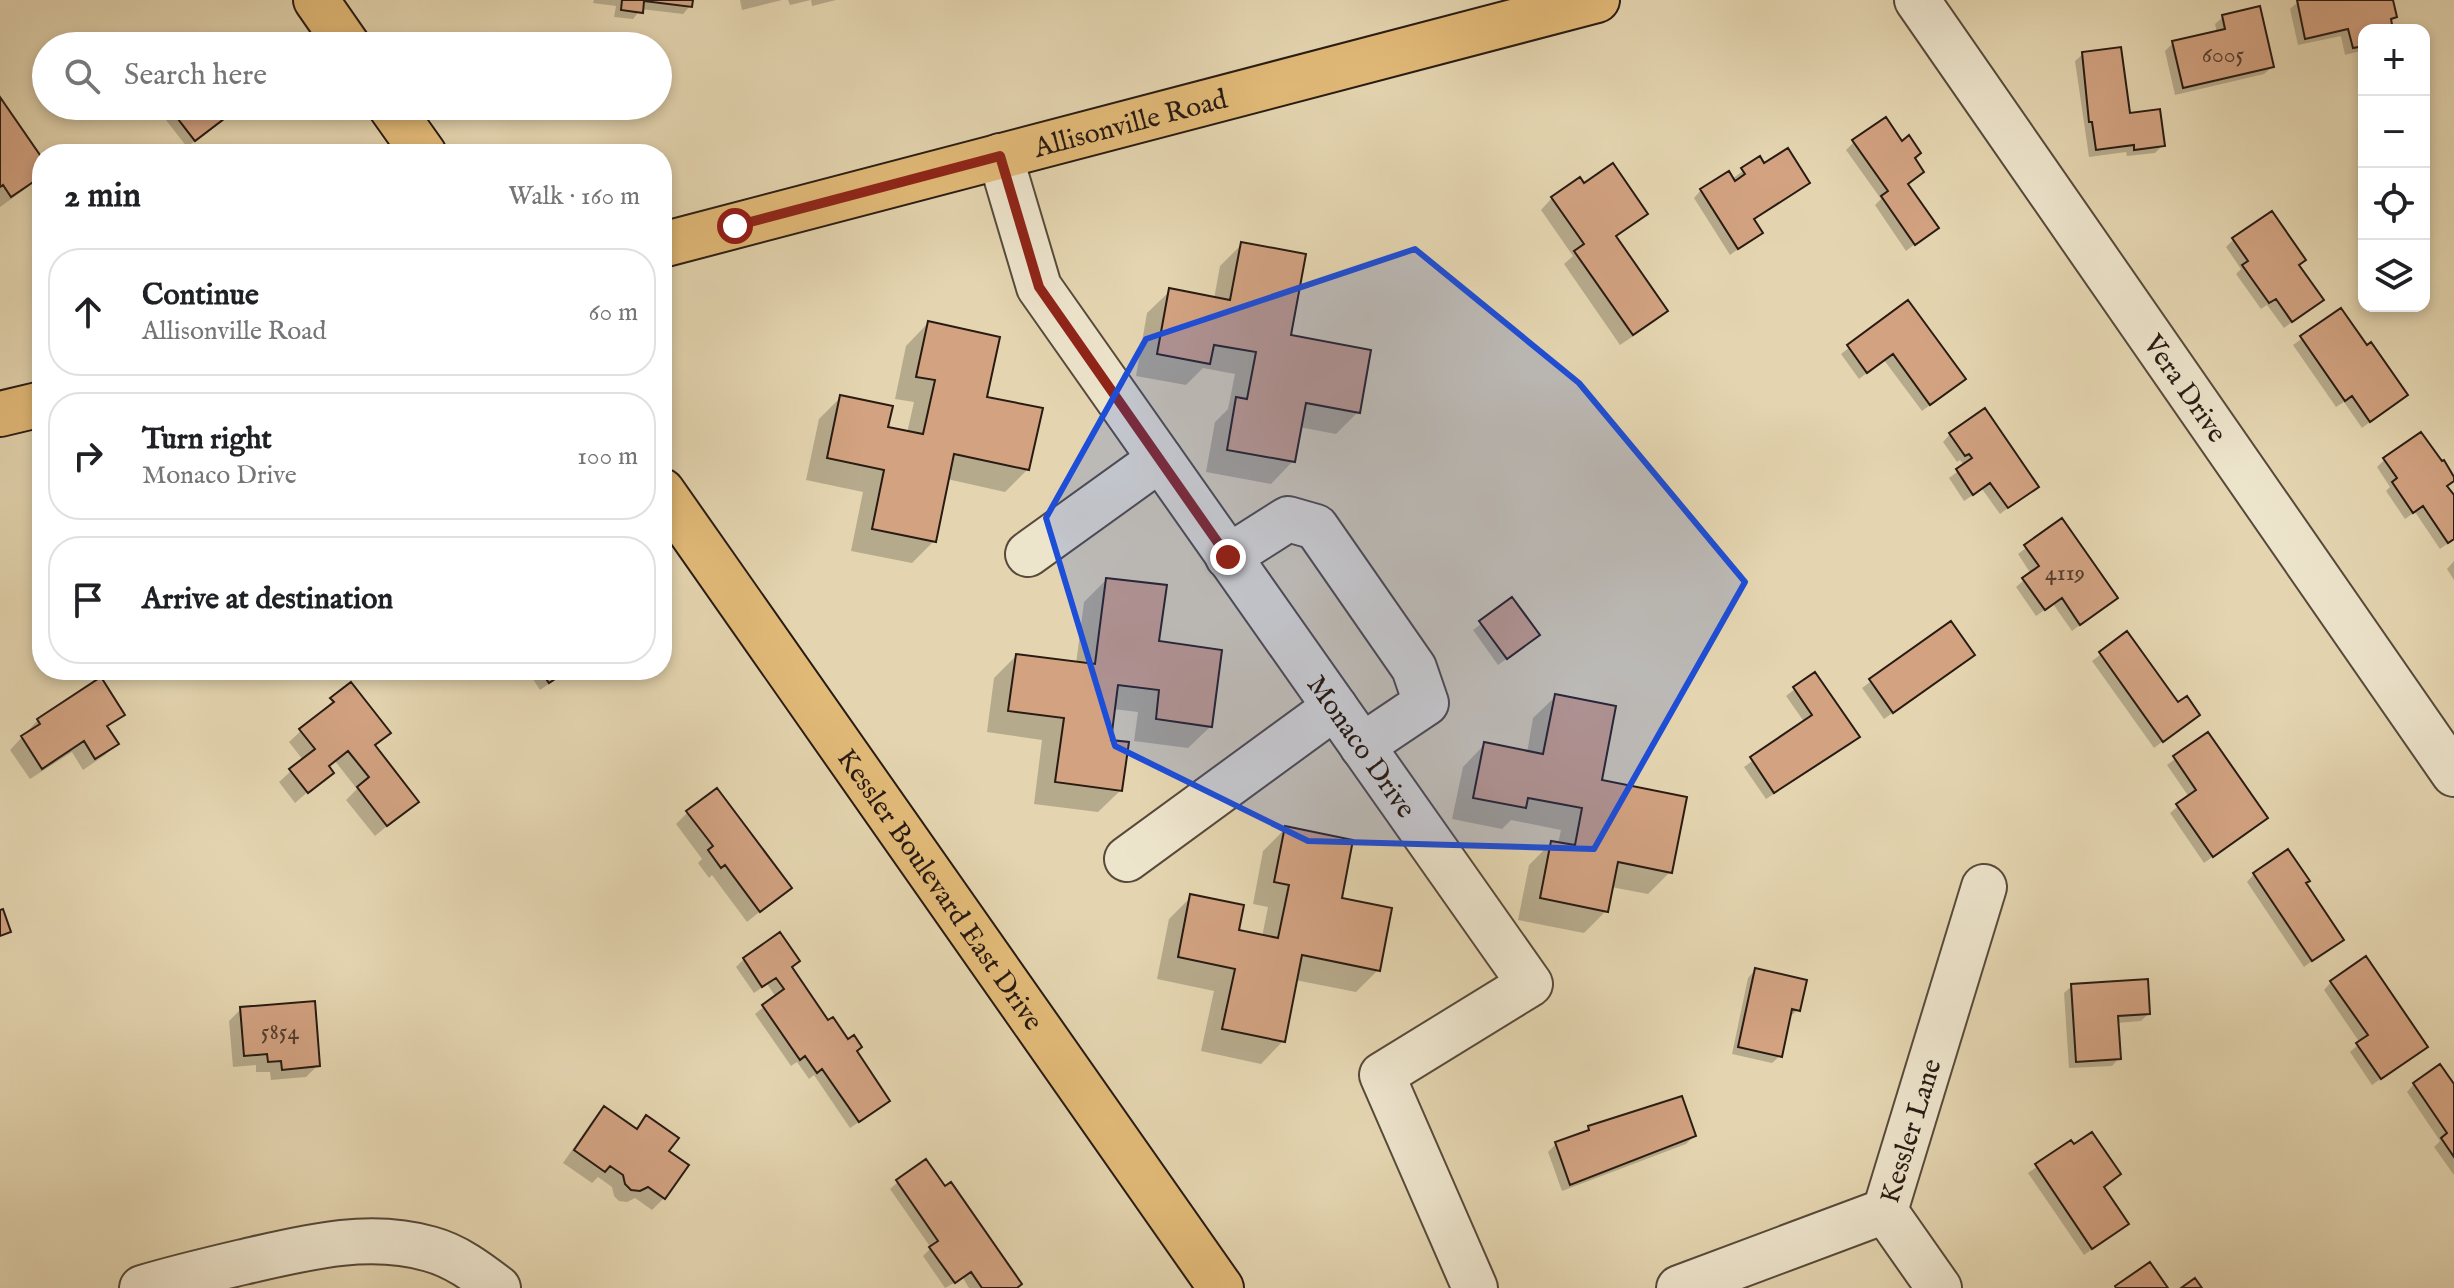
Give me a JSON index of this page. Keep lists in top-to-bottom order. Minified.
{"streets":{"main road":["Allisonville Road","Kessler Boulevard East Drive"],"street":["Vera Drive","Monaco Drive","Kessler Lane"]},"crossings":[["Allisonville Road","Monaco Drive"]],"house_numbers":["6005","4119","5854"],"page":{"map_buttons":["+","−"],"search":"Search here","heading":["2 min","Walk · 160 m"],"list":[["Continue","Allisonville Road","60 m"],["Turn right","Monaco Drive","100 m"],"Arrive at destination"]}}
